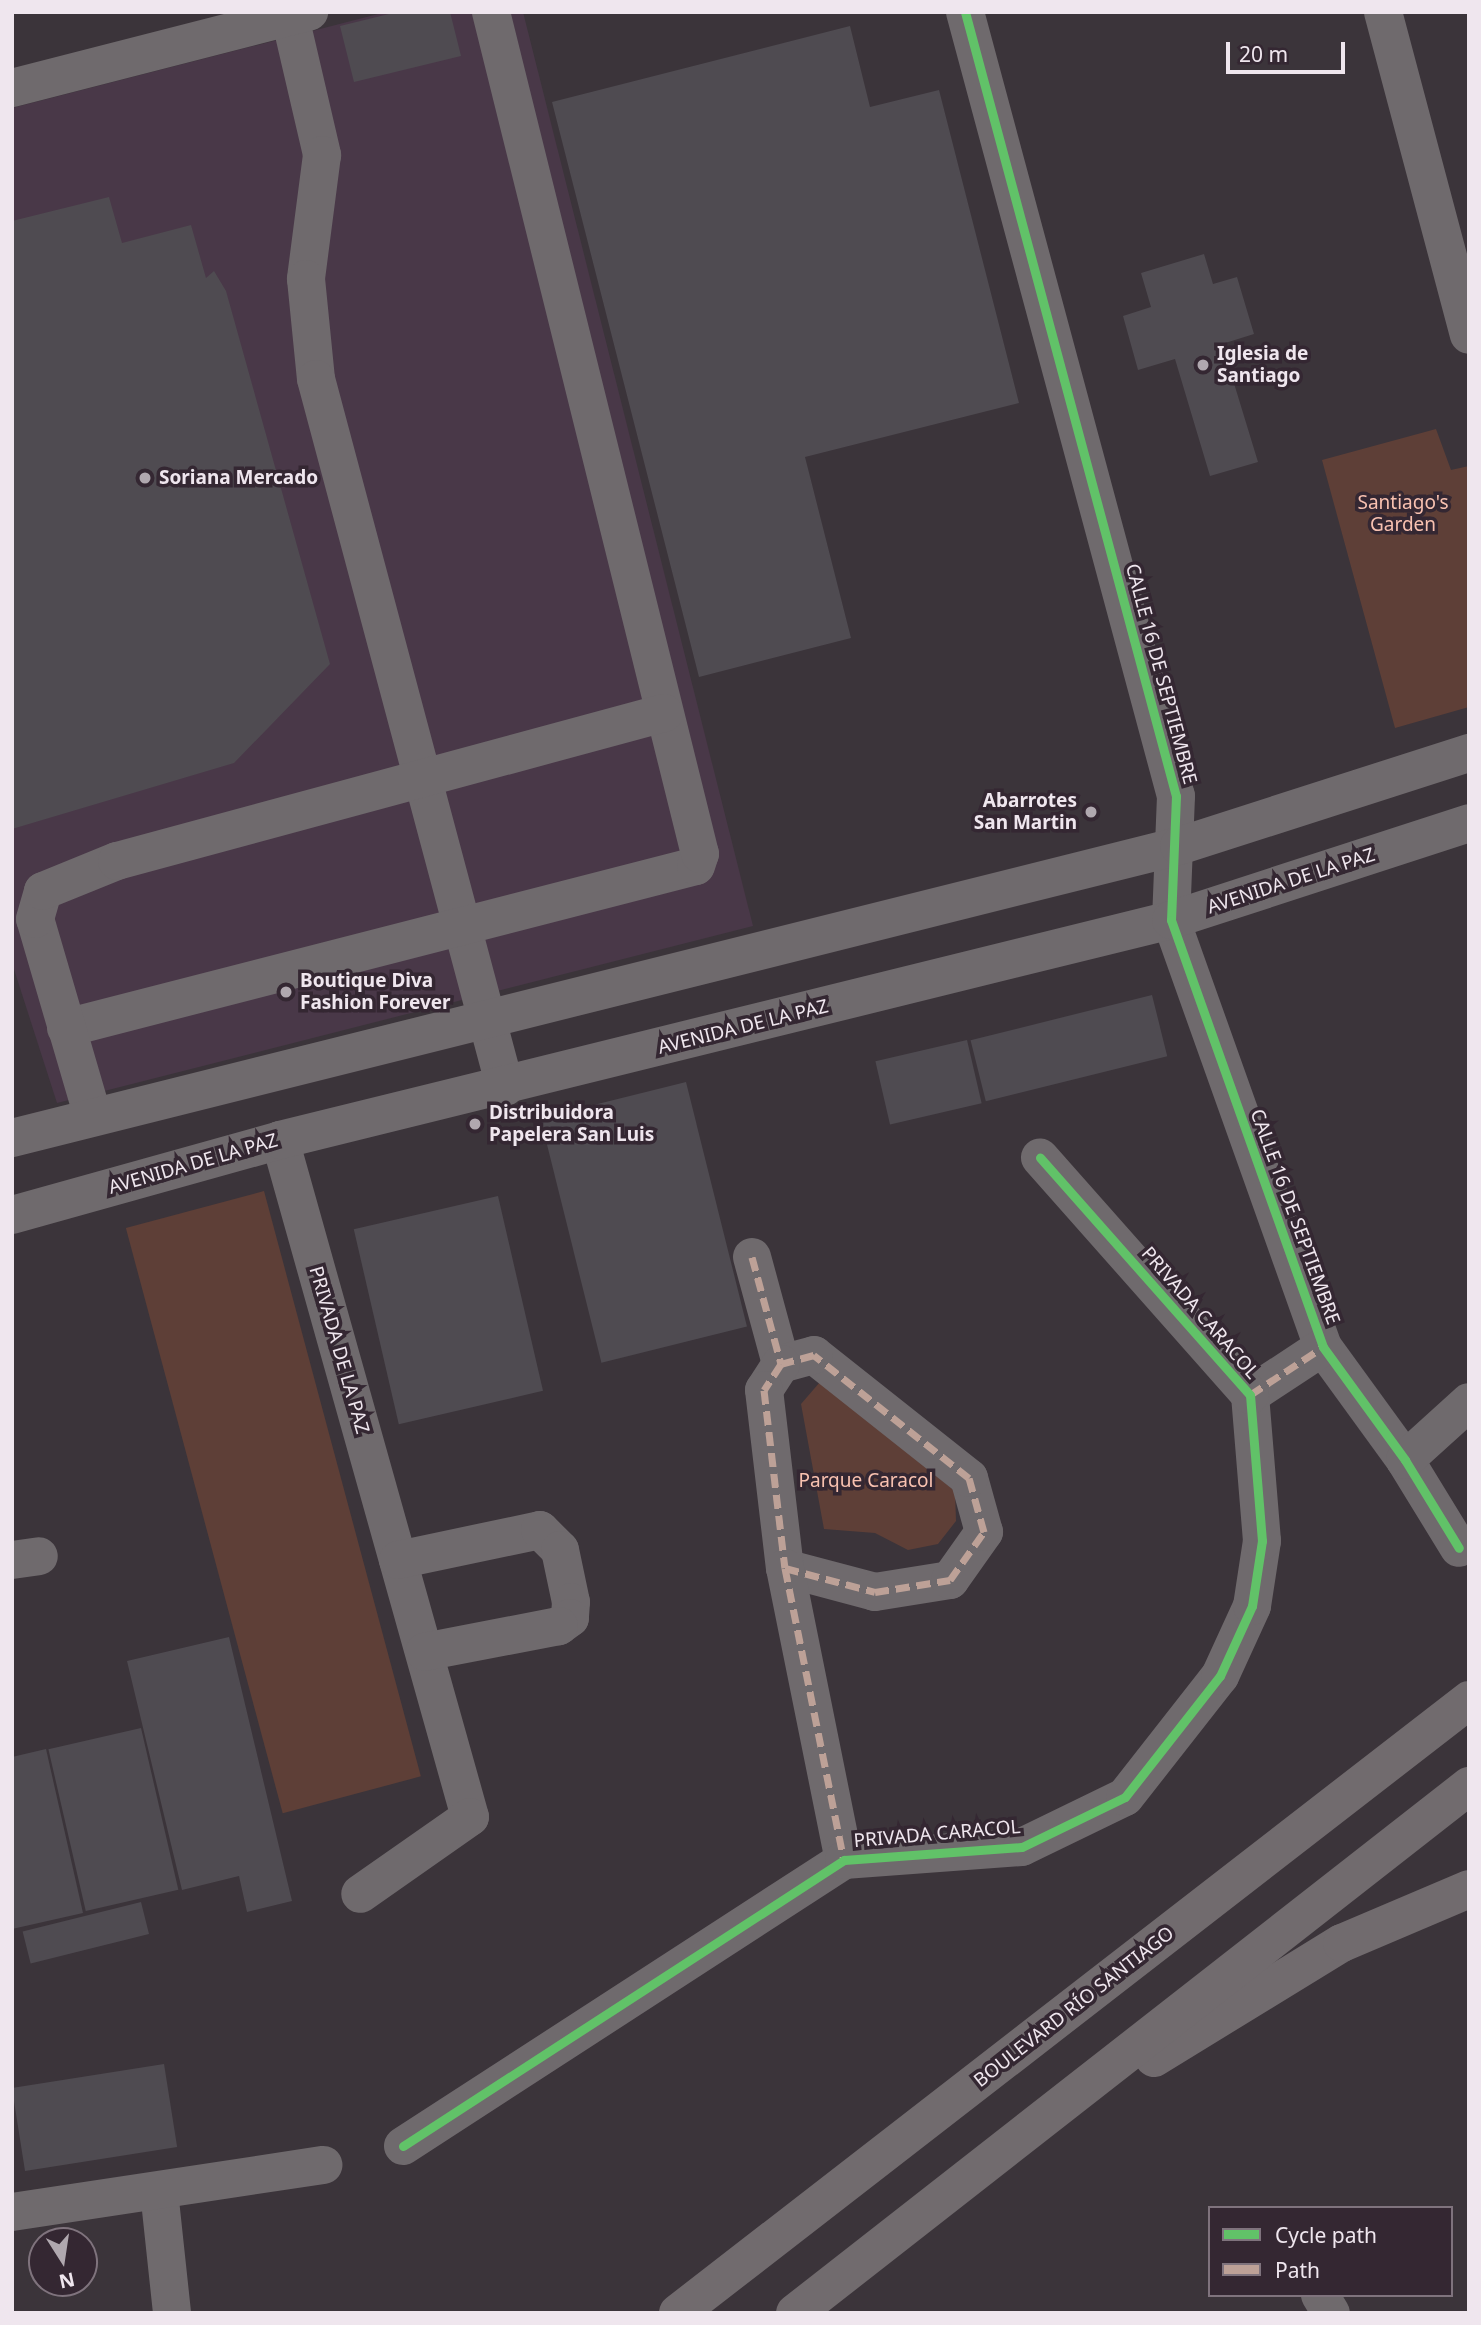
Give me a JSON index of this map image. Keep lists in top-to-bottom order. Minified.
{"streets":{"main road":["BOULEVARD RÍO SANTIAGO"],"street":["CALLE 16 DE SEPTIEMBRE","AVENIDA DE LA PAZ","PRIVADA CARACOL","PRIVADA DE LA PAZ"]},"crossings":[["CALLE 16 DE SEPTIEMBRE","AVENIDA DE LA PAZ"],["CALLE 16 DE SEPTIEMBRE","PRIVADA CARACOL"],["AVENIDA DE LA PAZ","PRIVADA DE LA PAZ"]],"parks":["Santiago's Garden","Parque Caracol"],"places":["Iglesia de Santiago","Soriana Mercado","Abarrotes San Martin","Boutique Diva Fashion Forever","Distribuidora Papelera San Luis"],"legend":["Cycle path","Path"],"scale_bar":"20 m","north":"bottom"}
